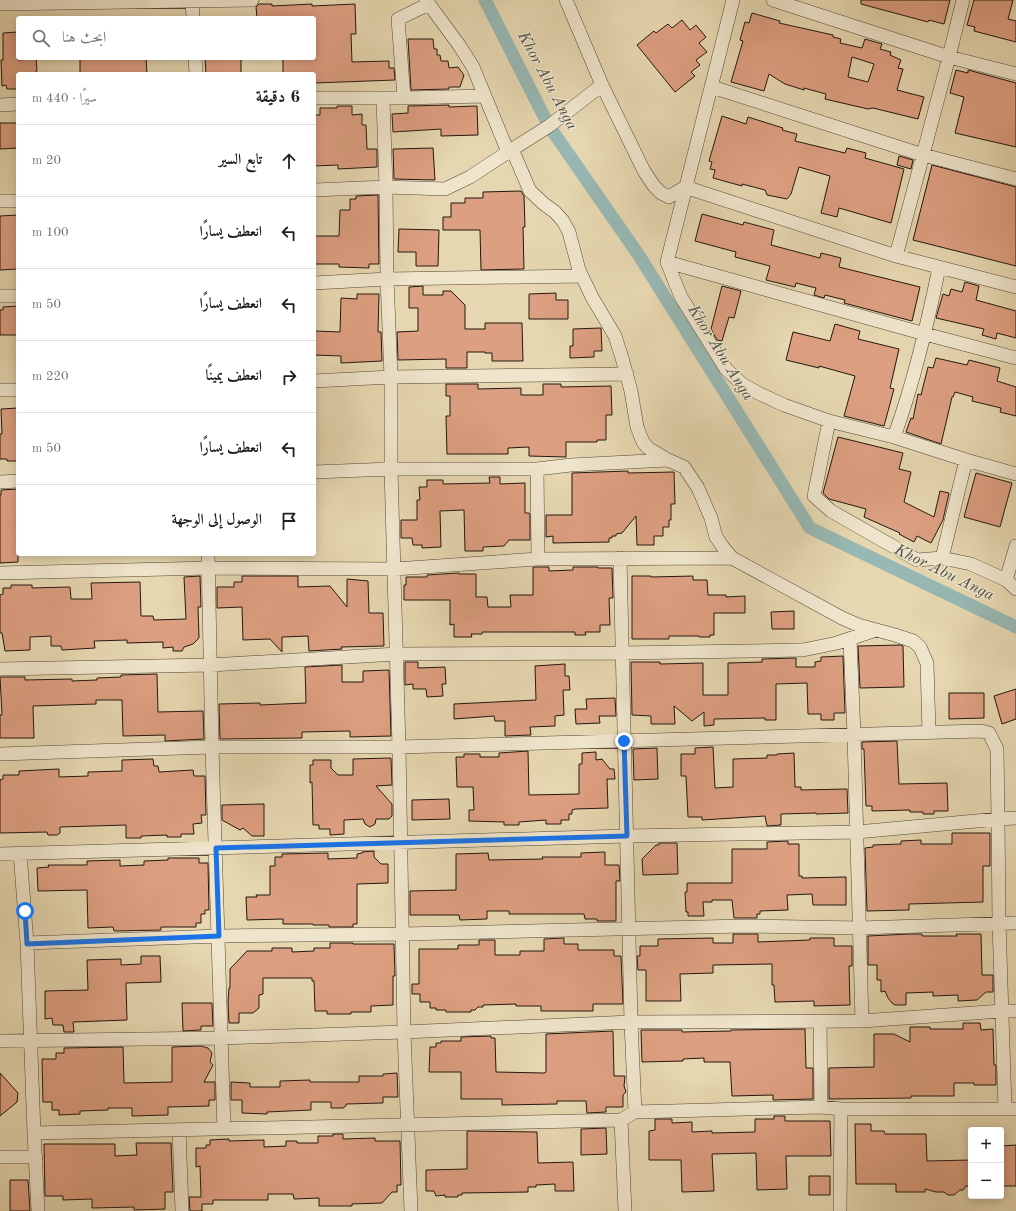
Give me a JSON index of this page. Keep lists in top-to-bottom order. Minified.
{"water":["Khor Abu Anga"],"page":{"search":"ابحث هنا","heading":["6 دقيقة","سيرًا · 440 m"],"list":[["تابع السير","20 m"],["انعطف يسارًا","100 m"],["انعطف يسارًا","50 m"],["انعطف يمينًا","220 m"],["انعطف يسارًا","50 m"],"الوصول إلى الوجهة"],"map_buttons":["+","−"]}}
